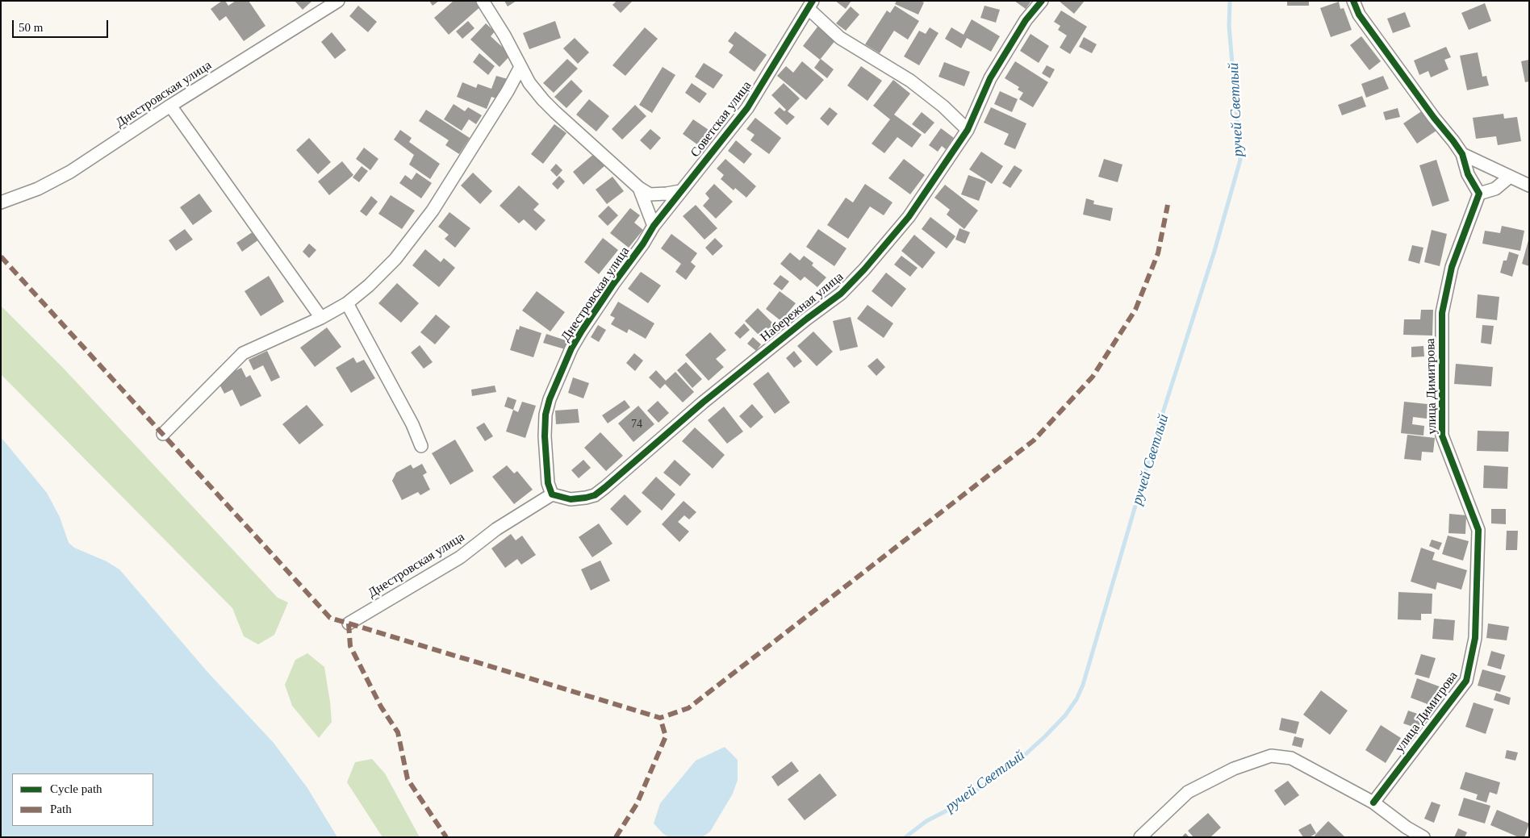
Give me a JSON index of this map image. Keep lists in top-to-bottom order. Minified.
{"streets":{"street":["Днестровская улица","Советская улица","Набережная улица","улица Димитрова"]},"crossings":[["Днестровская улица","Советская улица"],["Днестровская улица","Набережная улица"]],"water":["ручей Светлый"],"house_numbers":["74"],"legend":["Cycle path","Path"],"scale_bar":"50 m"}
